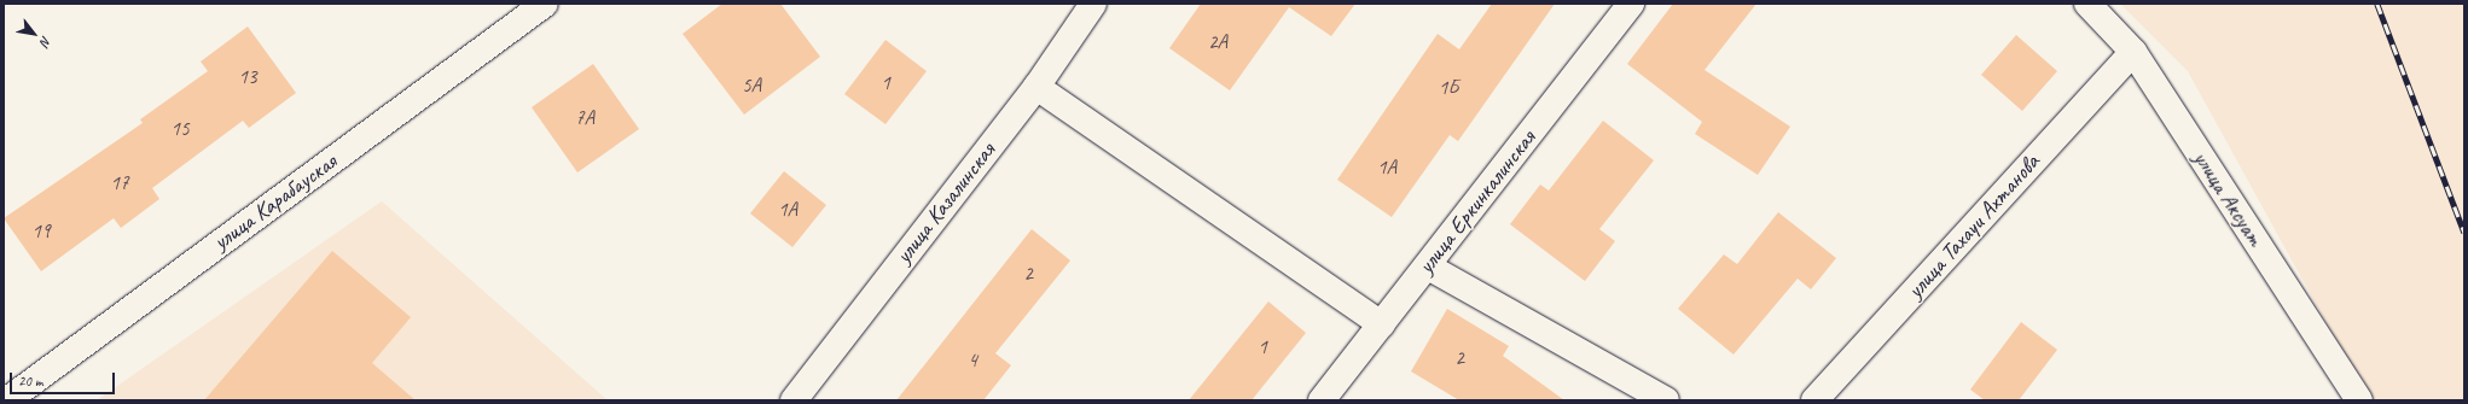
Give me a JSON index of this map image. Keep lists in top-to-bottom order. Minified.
{"streets":{"street":["улица Аксуат","улица Карабауская","улица Еркинкалинская","улица Казалинская","улица Тахауи Ахтанова"]},"crossings":[["улица Аксуат","улица Тахауи Ахтанова"]],"house_numbers":["2А","13","1","5А","1Б","7А","15","1А","17","1А","19","2","1","2","4"],"scale_bar":"20 m","north":"bottom right"}
